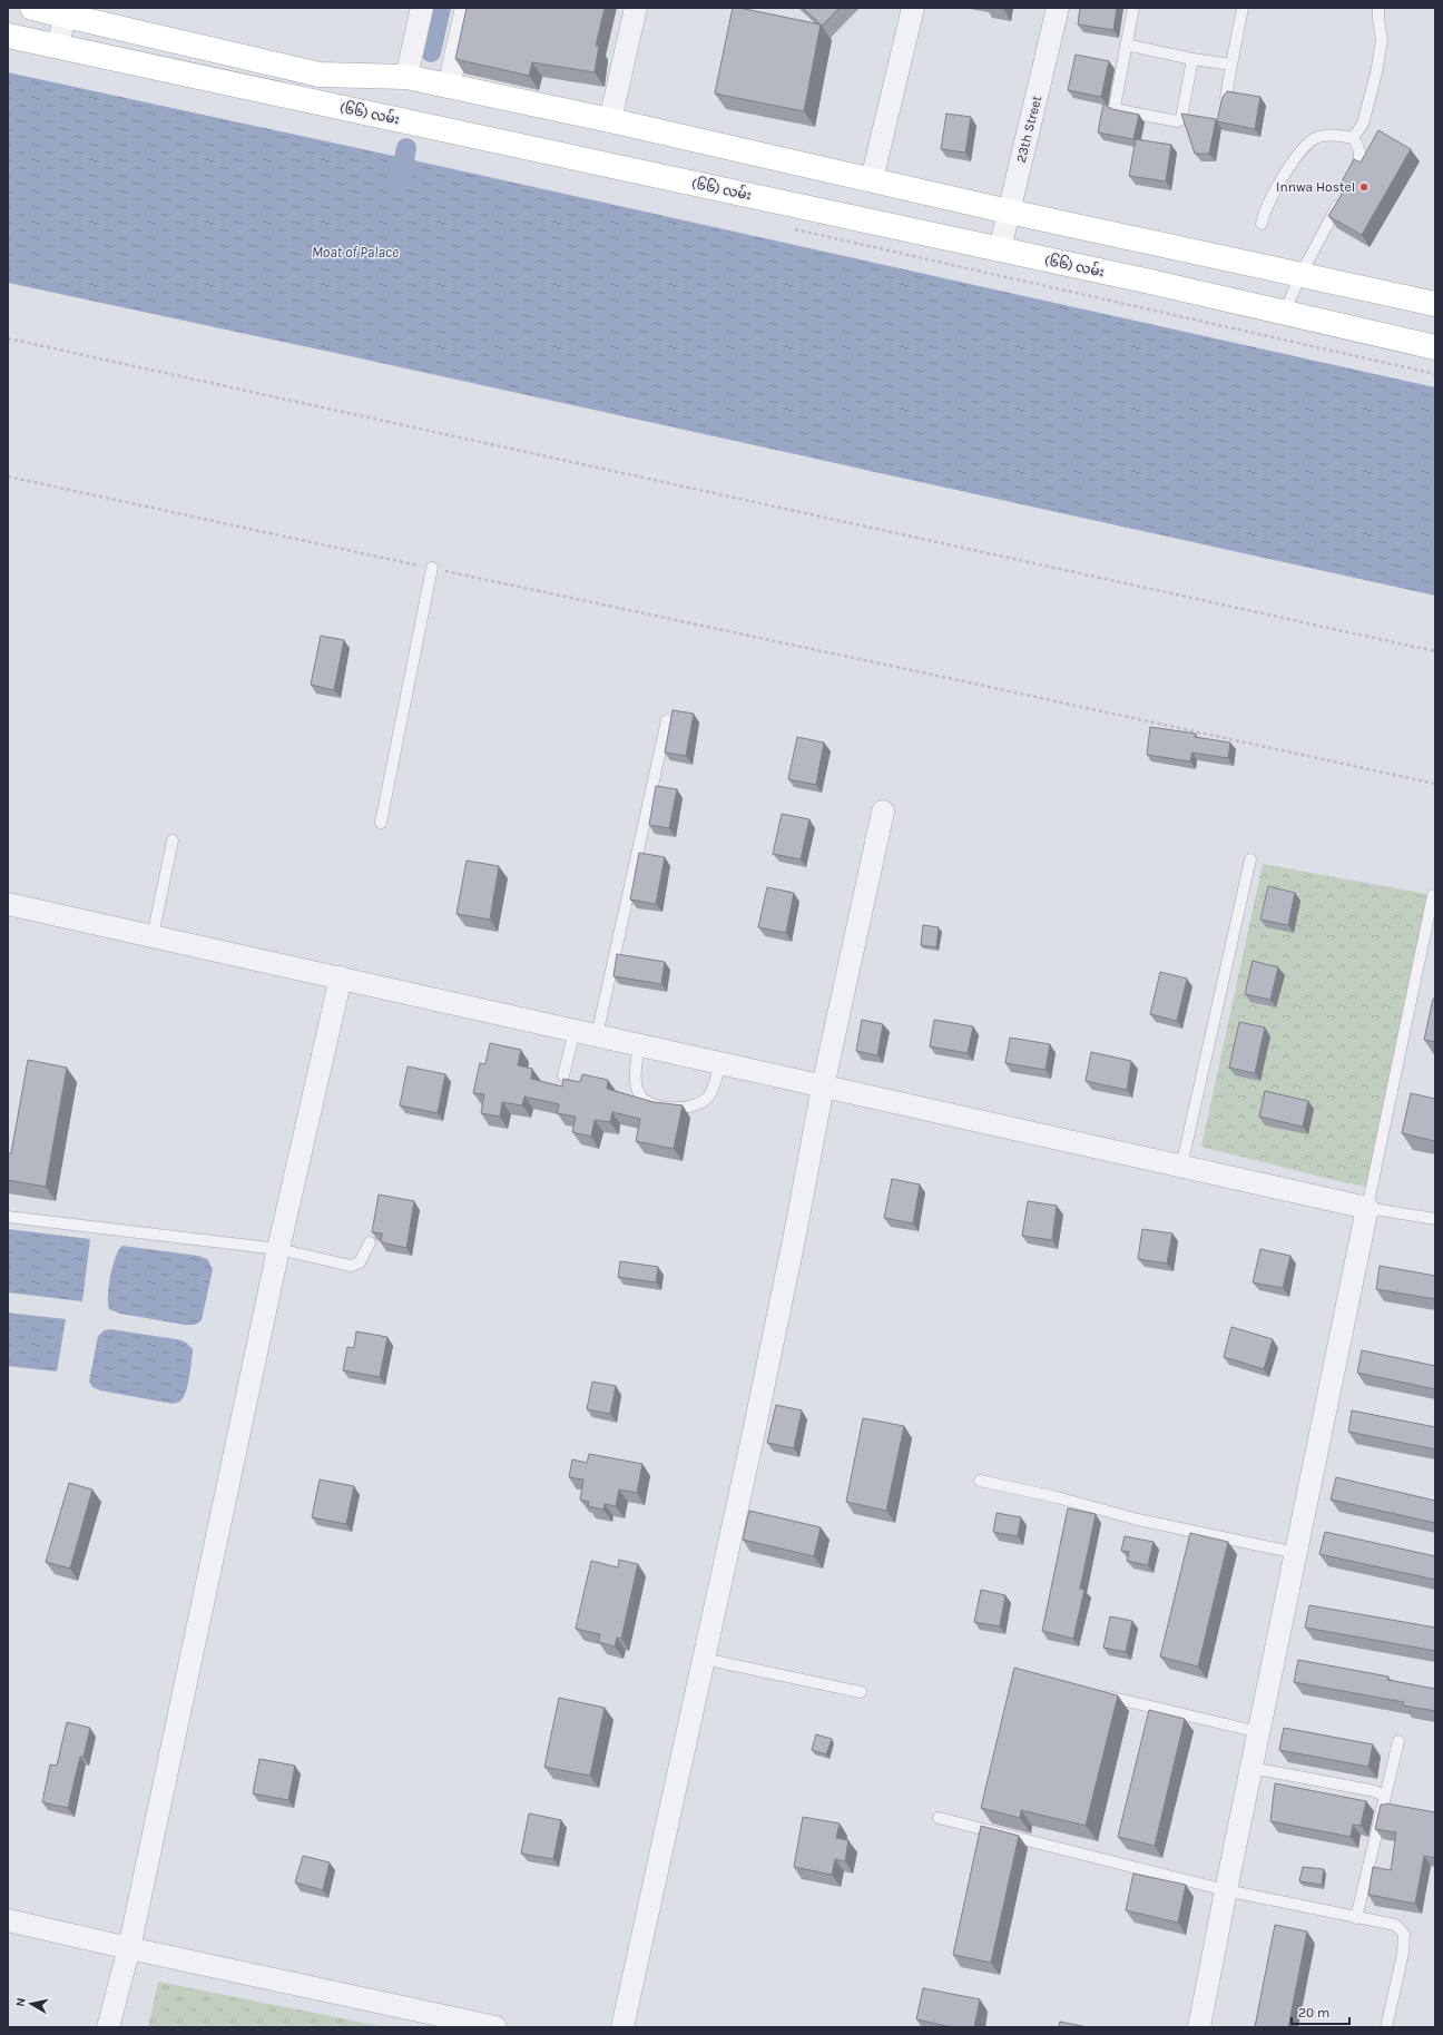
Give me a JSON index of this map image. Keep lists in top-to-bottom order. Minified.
{"streets":{"main road":["(၆၆) လမ်း"],"street":["23th Street"]},"crossings":[["(၆၆) လမ်း","23th Street"]],"water":["Moat of Palace"],"places":["Innwa Hostel"],"scale_bar":"20 m","north":"left"}
